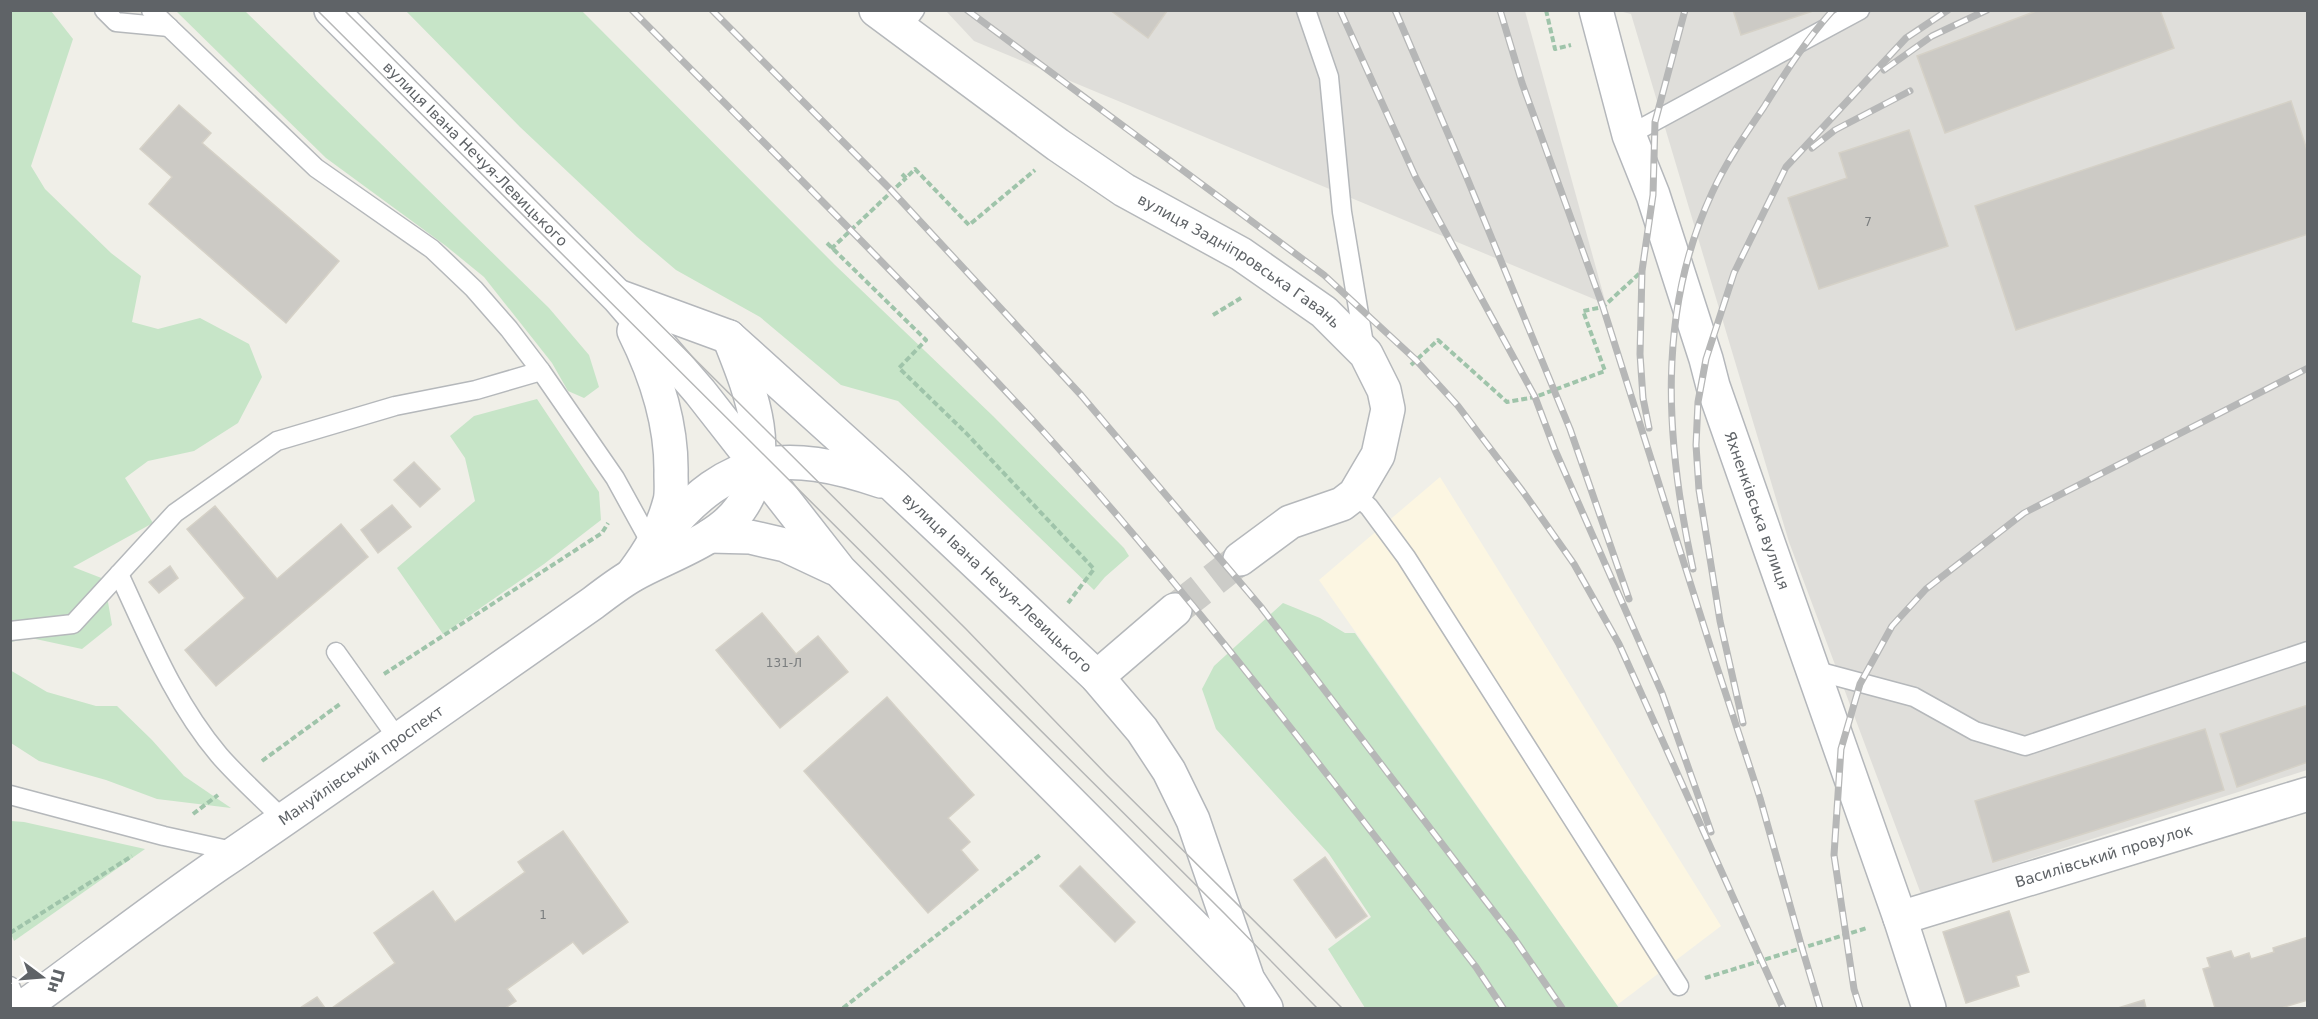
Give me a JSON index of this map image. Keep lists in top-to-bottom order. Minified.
{"streets":{"main road":["вулиця Івана Нечуя-Левицького","вулиця Задніпровська Гавань","Яхненківська вулиця","Мануйлівський проспект","Василівський провулок"]},"crossings":[["Яхненківська вулиця","Василівський провулок"]],"house_numbers":["7","131-Л","1"],"north":"right"}
